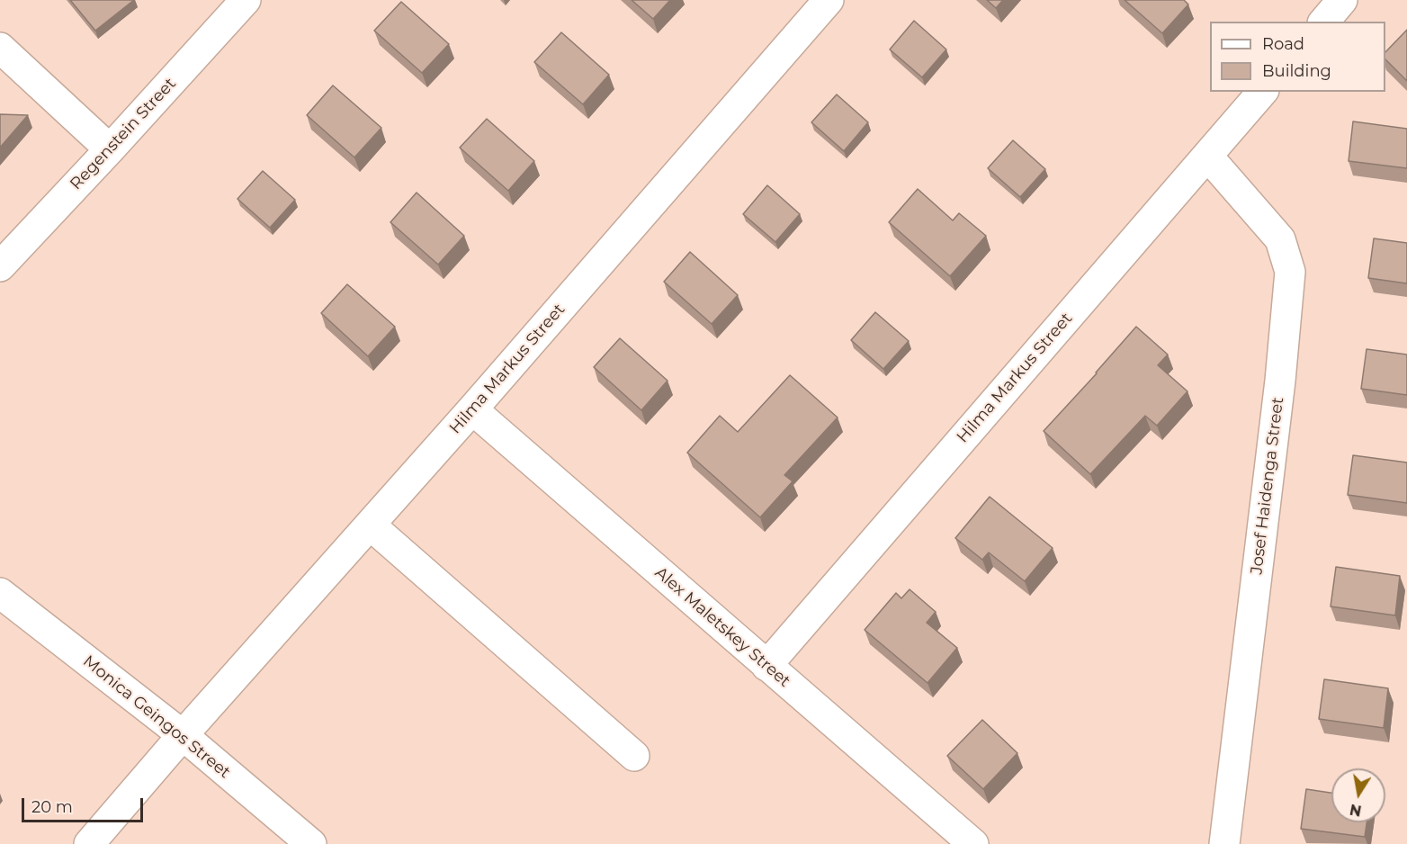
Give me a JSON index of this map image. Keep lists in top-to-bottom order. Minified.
{"streets":{"street":["Regenstein Street","Hilma Markus Street","Josef Haidenga Street","Alex Maletskey Street","Monica Geingos Street"]},"crossings":[["Hilma Markus Street","Josef Haidenga Street"],["Hilma Markus Street","Alex Maletskey Street"],["Hilma Markus Street","Monica Geingos Street"]],"legend":["Road","Building"],"scale_bar":"20 m","north":"bottom"}
